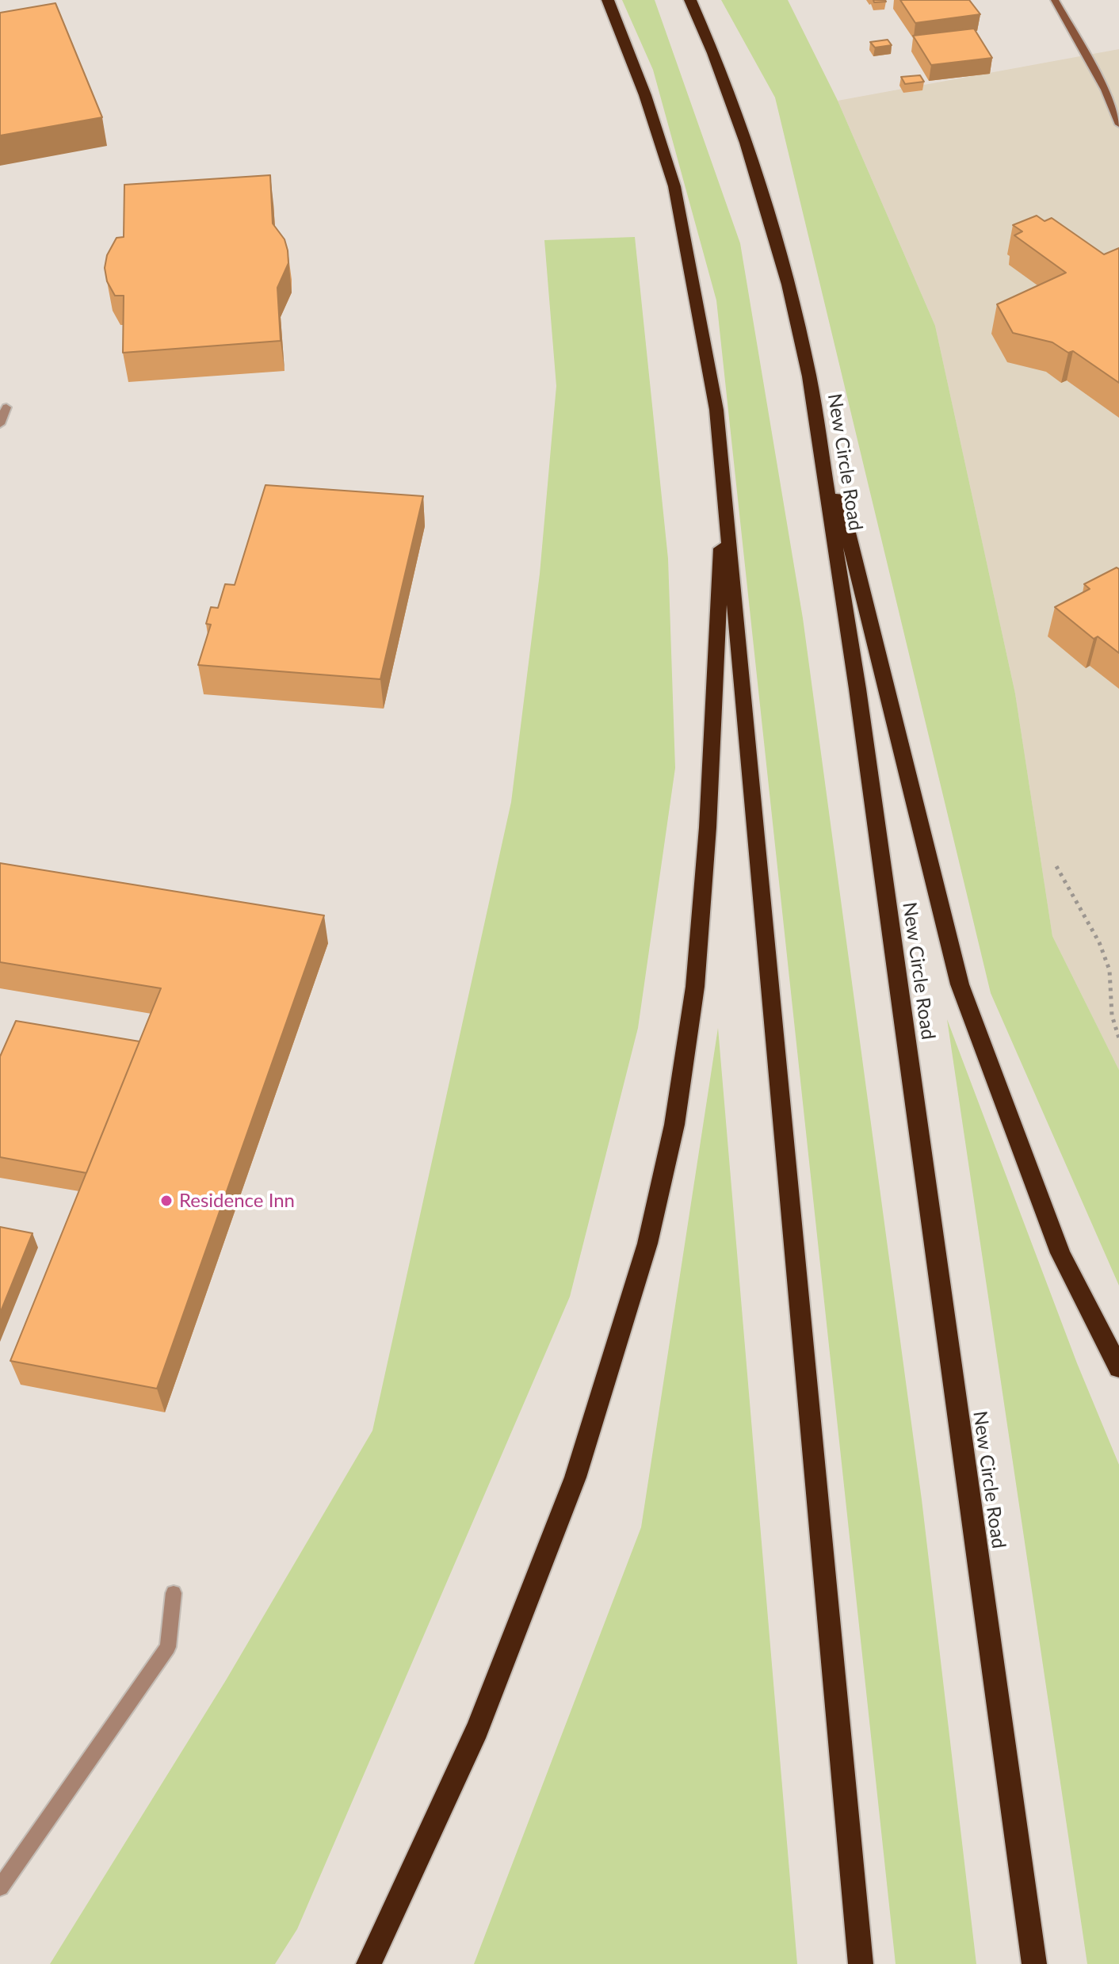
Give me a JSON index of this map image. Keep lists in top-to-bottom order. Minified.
{"streets":{"highway":["New Circle Road"]},"places":["Residence Inn"]}
